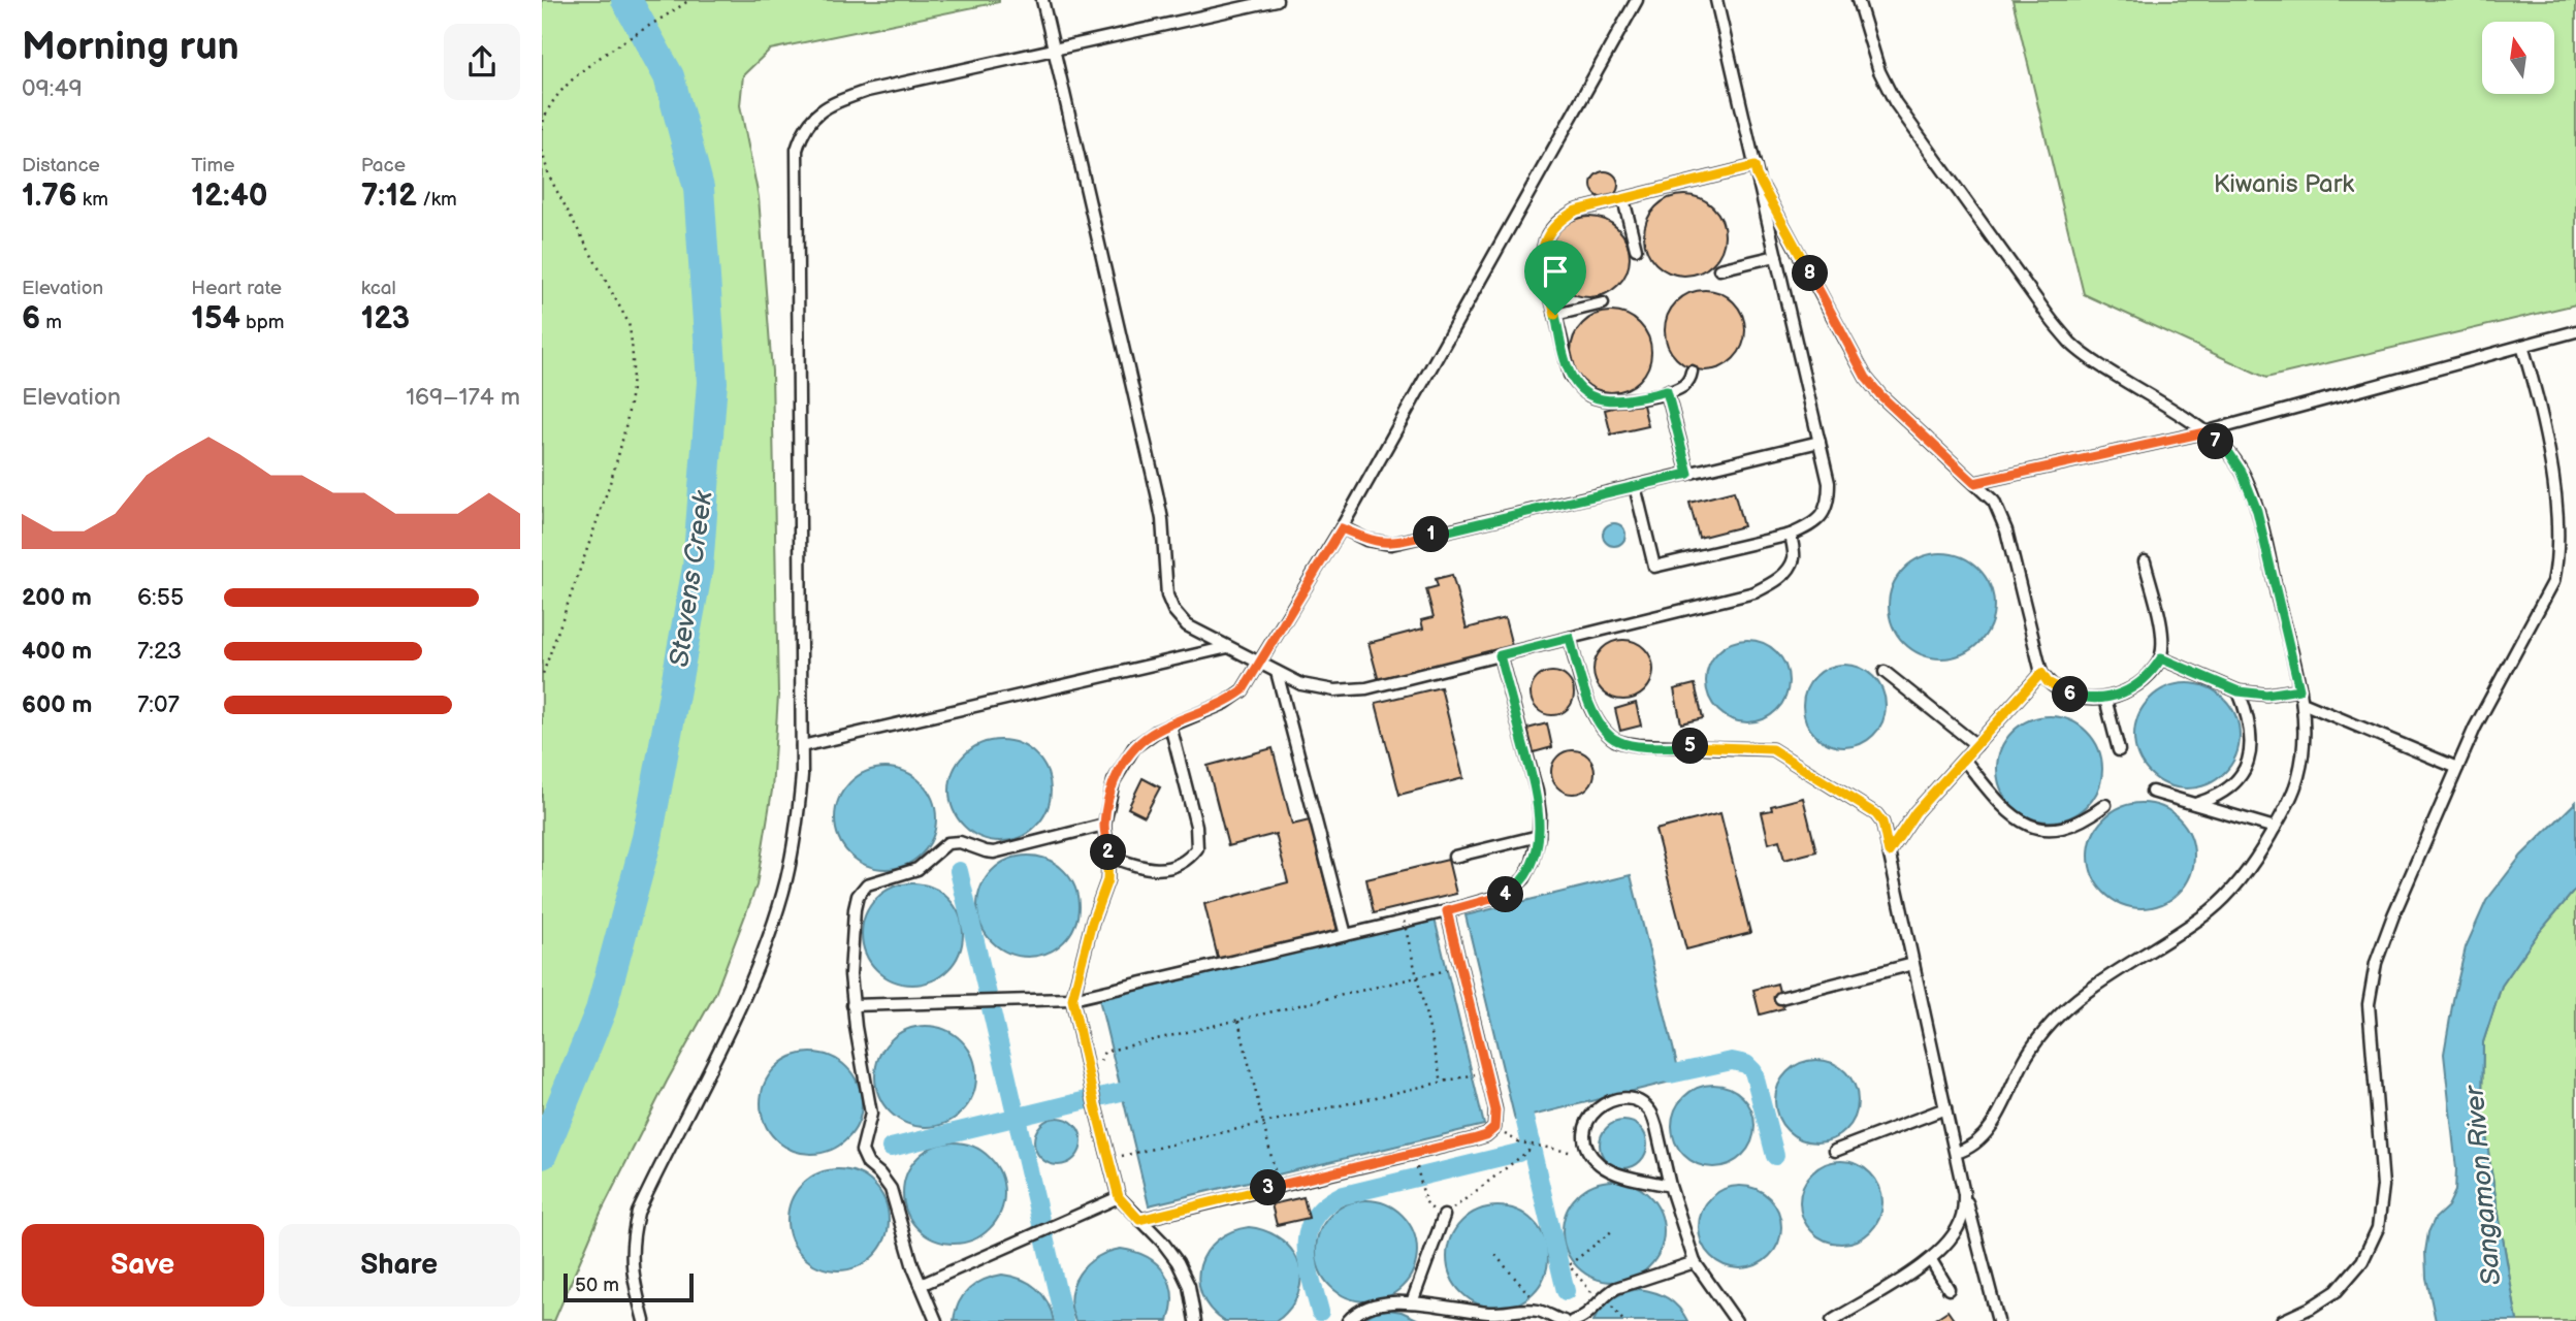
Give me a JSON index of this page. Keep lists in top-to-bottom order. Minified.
{"water":["Stevens Creek","Sangamon River"],"parks":["Kiwanis Park"],"scale_bar":"50 m","north":"top","page":{"heading":["Morning run","09:49"],"stats":[["Distance","1.76 km"],["Time","12:40"],["Pace","7:12 /km"],["Elevation","6 m"],["Heart rate","154 bpm"],["kcal","123"]],"pins":["8","7","1","6","5","2","4","3"],"chart":["Elevation","169–174 m"],"list":[{"name":"200 m","note":"6:55"},{"name":"400 m","note":"7:23"},{"name":"600 m","note":"7:07"}],"buttons":["Save","Share"],"scale":"50 m"}}
